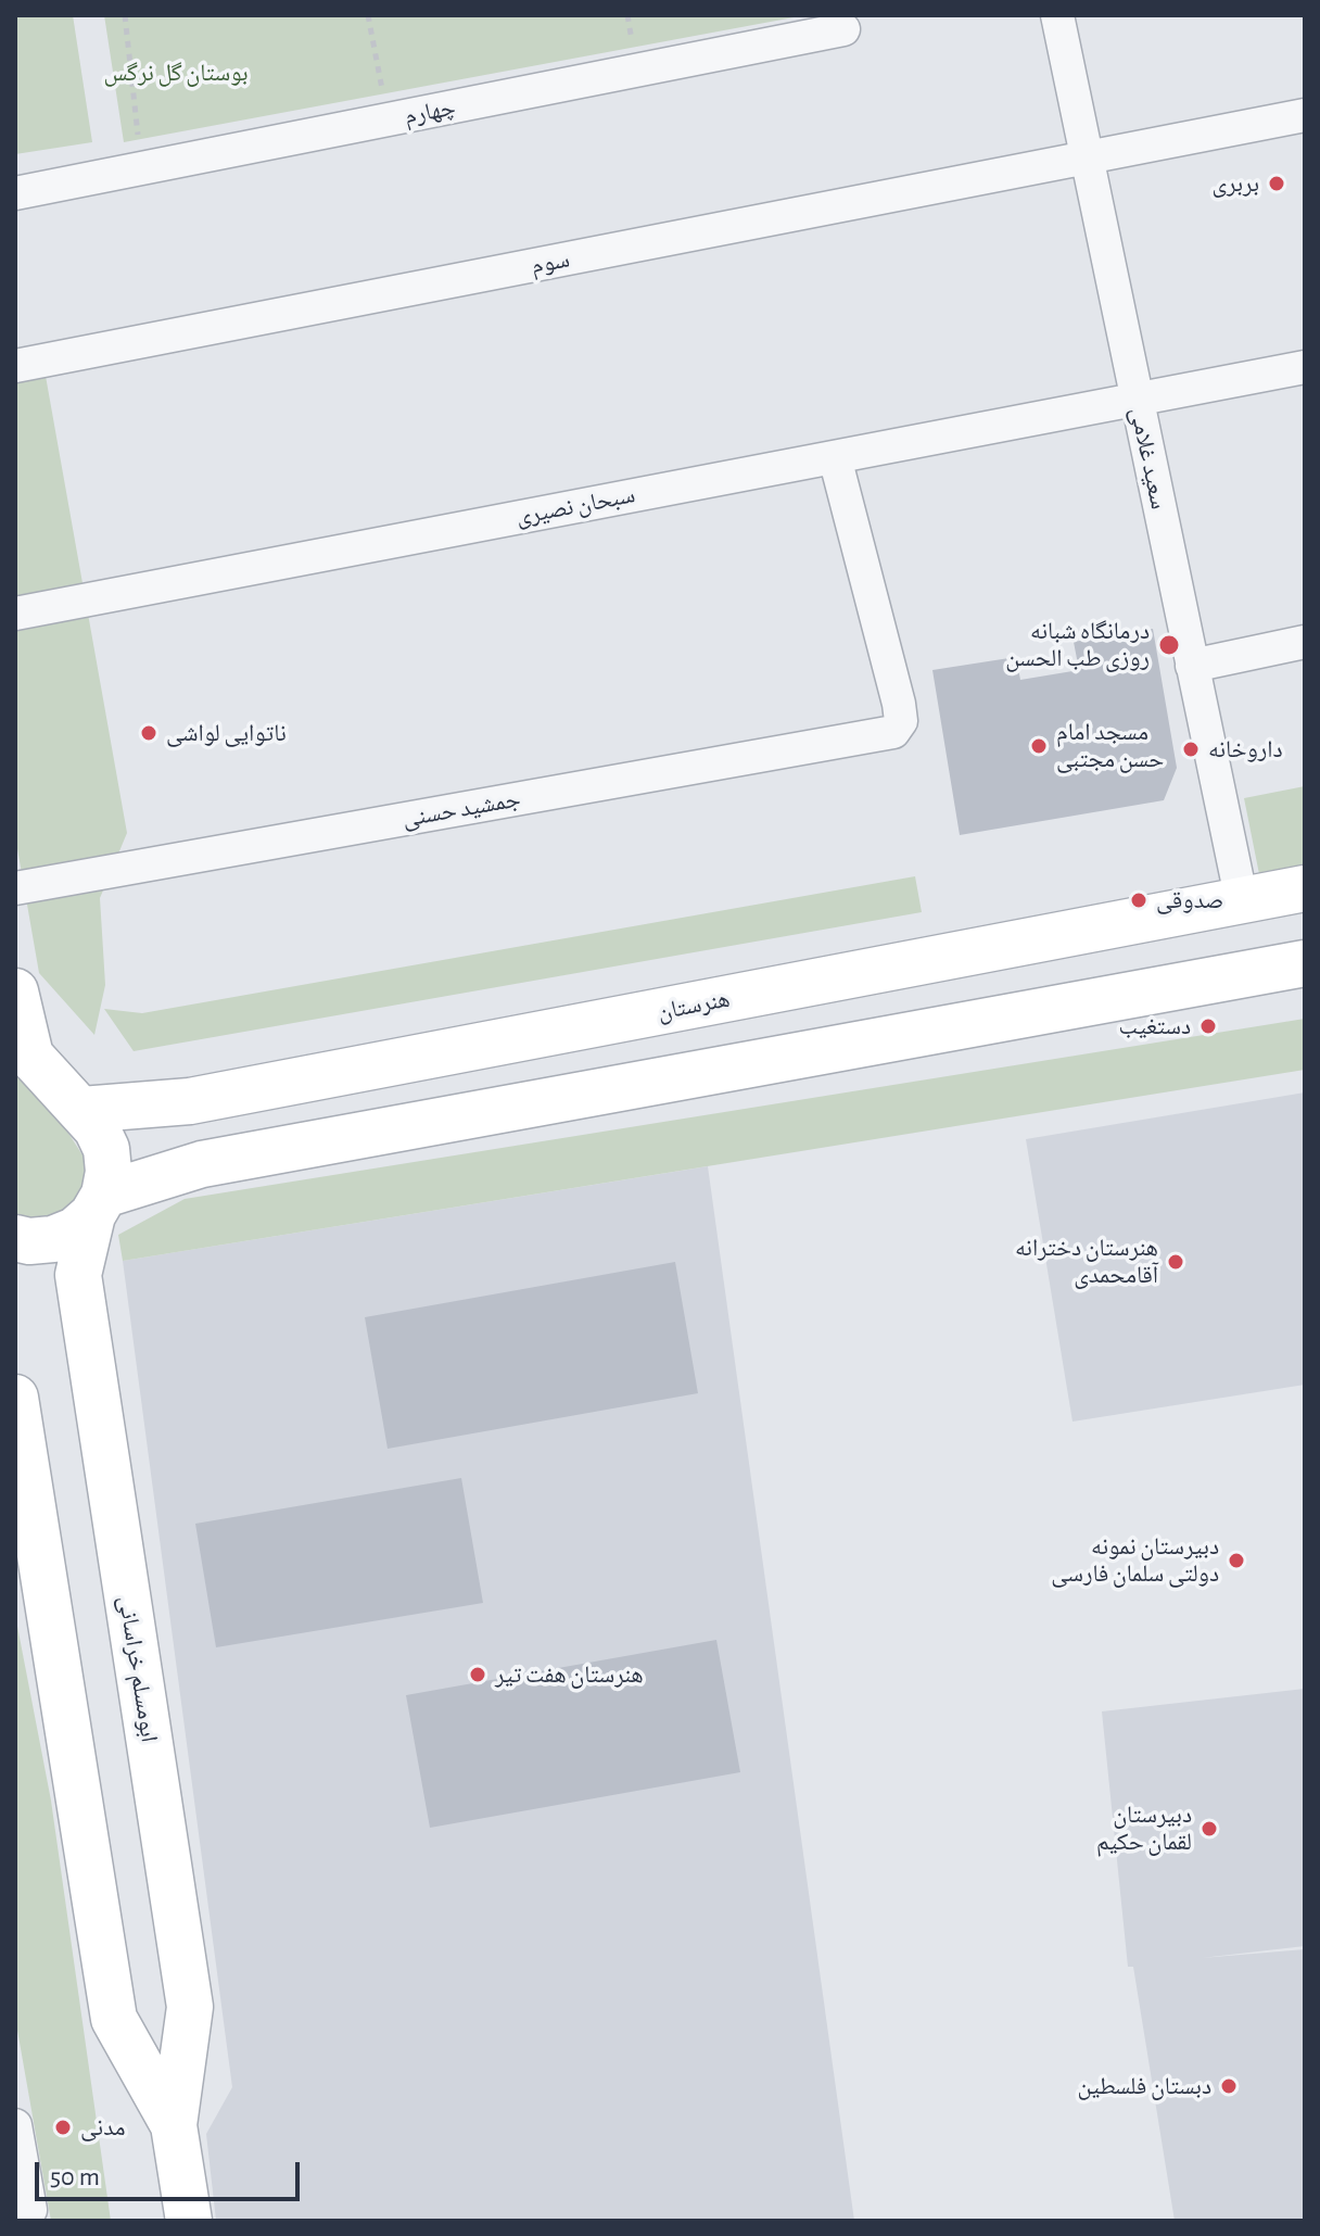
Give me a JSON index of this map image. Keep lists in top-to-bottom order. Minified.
{"streets":{"main road":["هنرستان","ابومسلم خراسانی"],"street":["چهارم","سوم","سعید غلامی","سبحان نصیری","جمشید حسنی"]},"crossings":[["سوم","سعید غلامی"],["سعید غلامی","سبحان نصیری"],["سعید غلامی","هنرستان"],["سبحان نصیری","جمشید حسنی"],["هنرستان","ابومسلم خراسانی"]],"parks":["بوستان گل نرگس"],"places":["بربری","درمانگاه شبانه روزی طب الحسن","ناتوایی لواشی","مسجد امام حسن مجتبی","داروخانه","صدوقی","دستغیب","هنرستان دخترانه آقامحمدی","دبیرستان نمونه دولتی سلمان فارسی","هنرستان هفت تیر","دبیرستان لقمان حکیم","دبستان فلسطین","مدنی"],"scale_bar":"50 m"}
